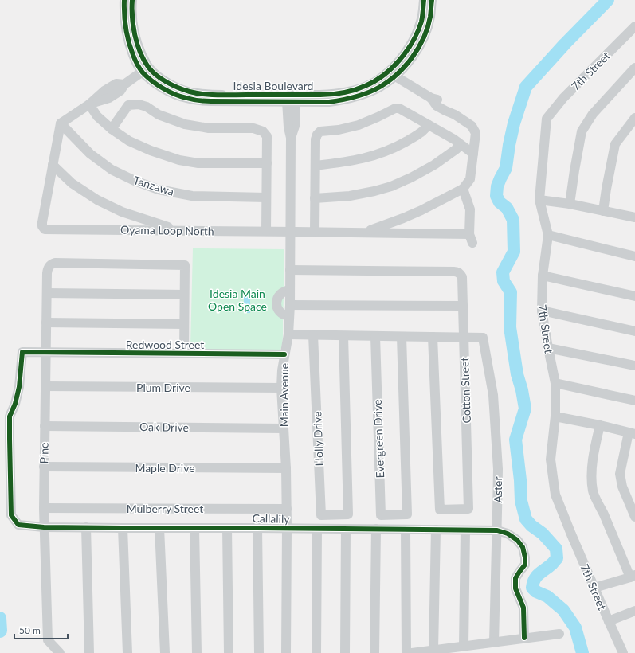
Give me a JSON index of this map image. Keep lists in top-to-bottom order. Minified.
{"streets":{"street":["7th Street","Idesia Boulevard","Tanzawa","Oyama Loop North","Redwood Street","Plum Drive","Cotton Street","Main Avenue","Oak Drive","Holly Drive","Evergreen Drive","Pine","Maple Drive","Aster","Mulberry Street","Callalily"]},"crossings":[["Idesia Boulevard","Main Avenue"],["Oyama Loop North","Main Avenue"],["Redwood Street","Main Avenue"],["Redwood Street","Pine"],["Redwood Street","Callalily"],["Plum Drive","Main Avenue"],["Plum Drive","Pine"],["Cotton Street","Main Avenue"],["Cotton Street","Aster"],["Main Avenue","Oak Drive"],["Main Avenue","Maple Drive"],["Main Avenue","Mulberry Street"],["Main Avenue","Callalily"],["Oak Drive","Pine"],["Pine","Maple Drive"],["Pine","Mulberry Street"],["Pine","Callalily"],["Aster","Callalily"]],"parks":["Idesia Main Open Space"],"scale_bar":"50 m"}
